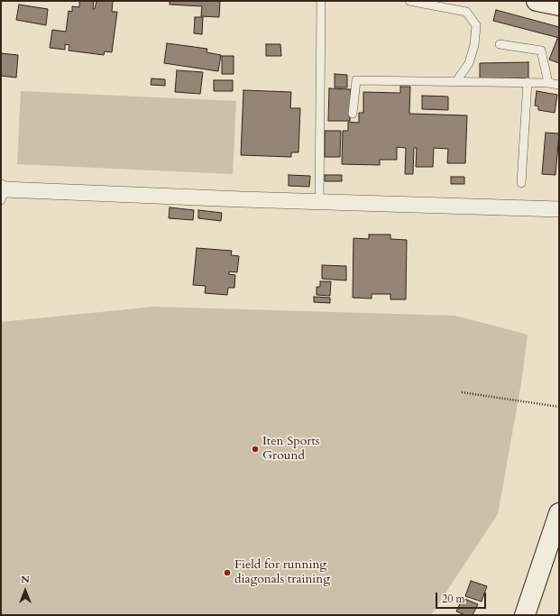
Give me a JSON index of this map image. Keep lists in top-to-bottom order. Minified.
{"places":["Iten Sports Ground","Field for running diagonals training"],"scale_bar":"20 m","north":"top"}
